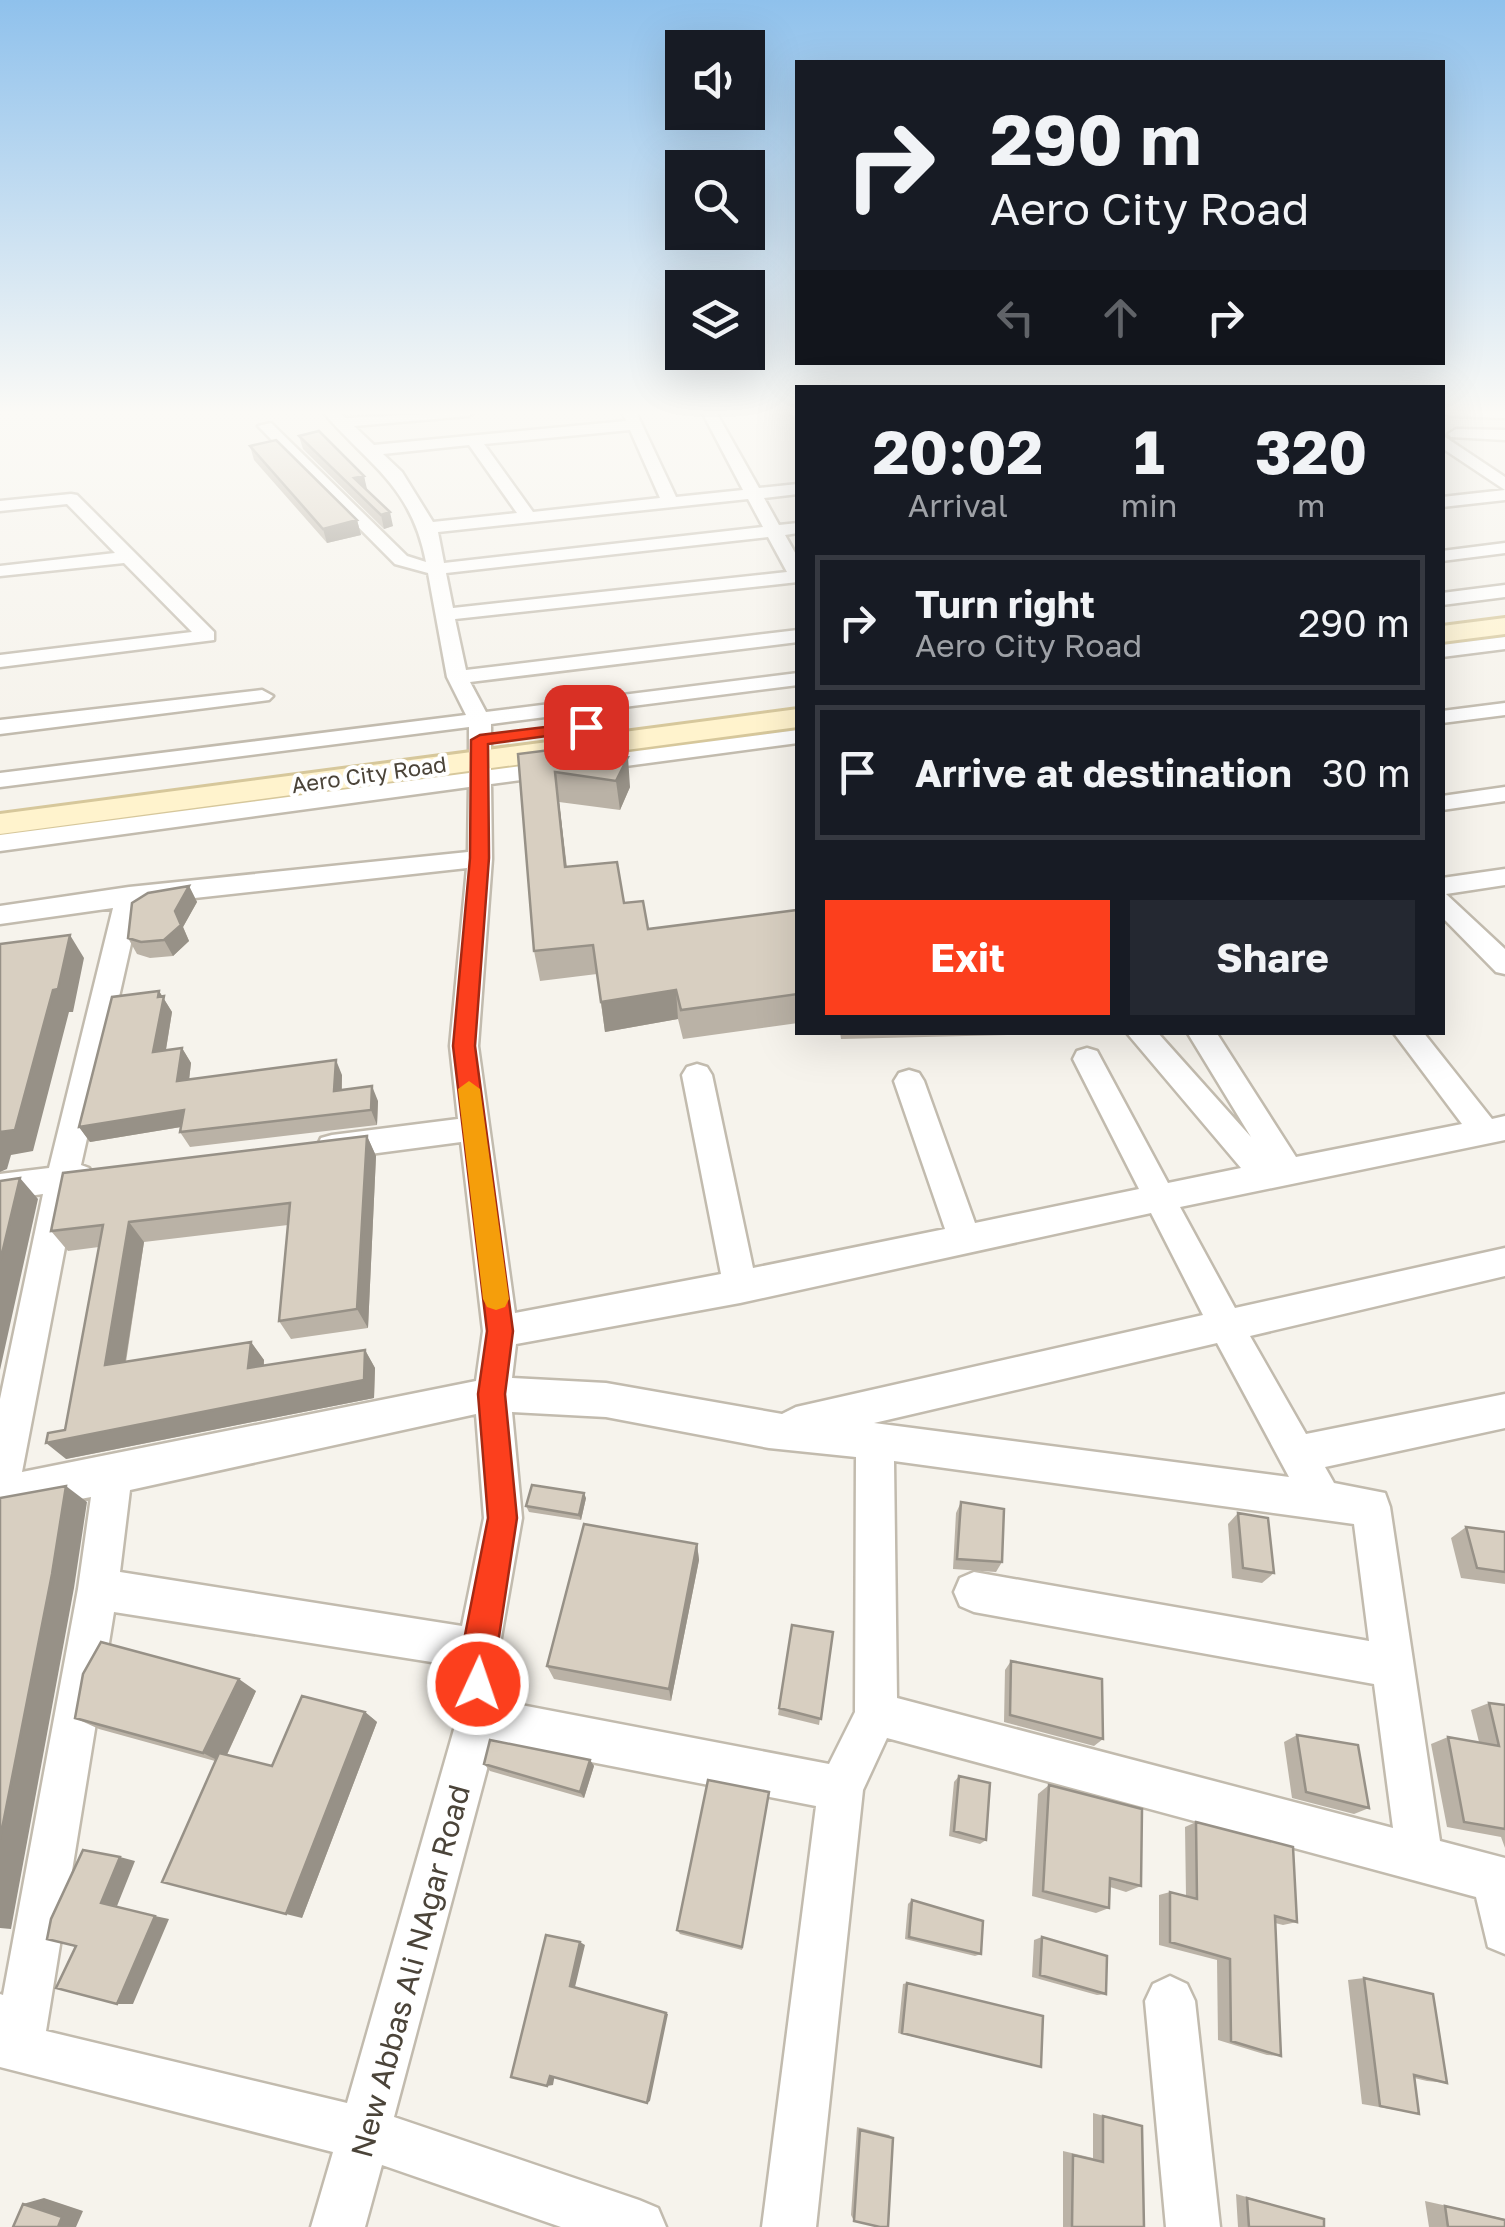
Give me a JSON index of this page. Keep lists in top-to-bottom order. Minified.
{"streets":{"street":["Aero City Road","New Abbas Ali NAgar Road"]},"crossings":[["Aero City Road","New Abbas Ali NAgar Road"]],"page":{"turn":["290 m","Aero City Road"],"eta":["20:02","Arrival","1","min","320","m"],"list":[{"name":"Turn right","note":"Aero City Road","value":"290 m"},{"name":"Arrive at destination","value":"30 m"}],"buttons":["Exit","Share"]}}
